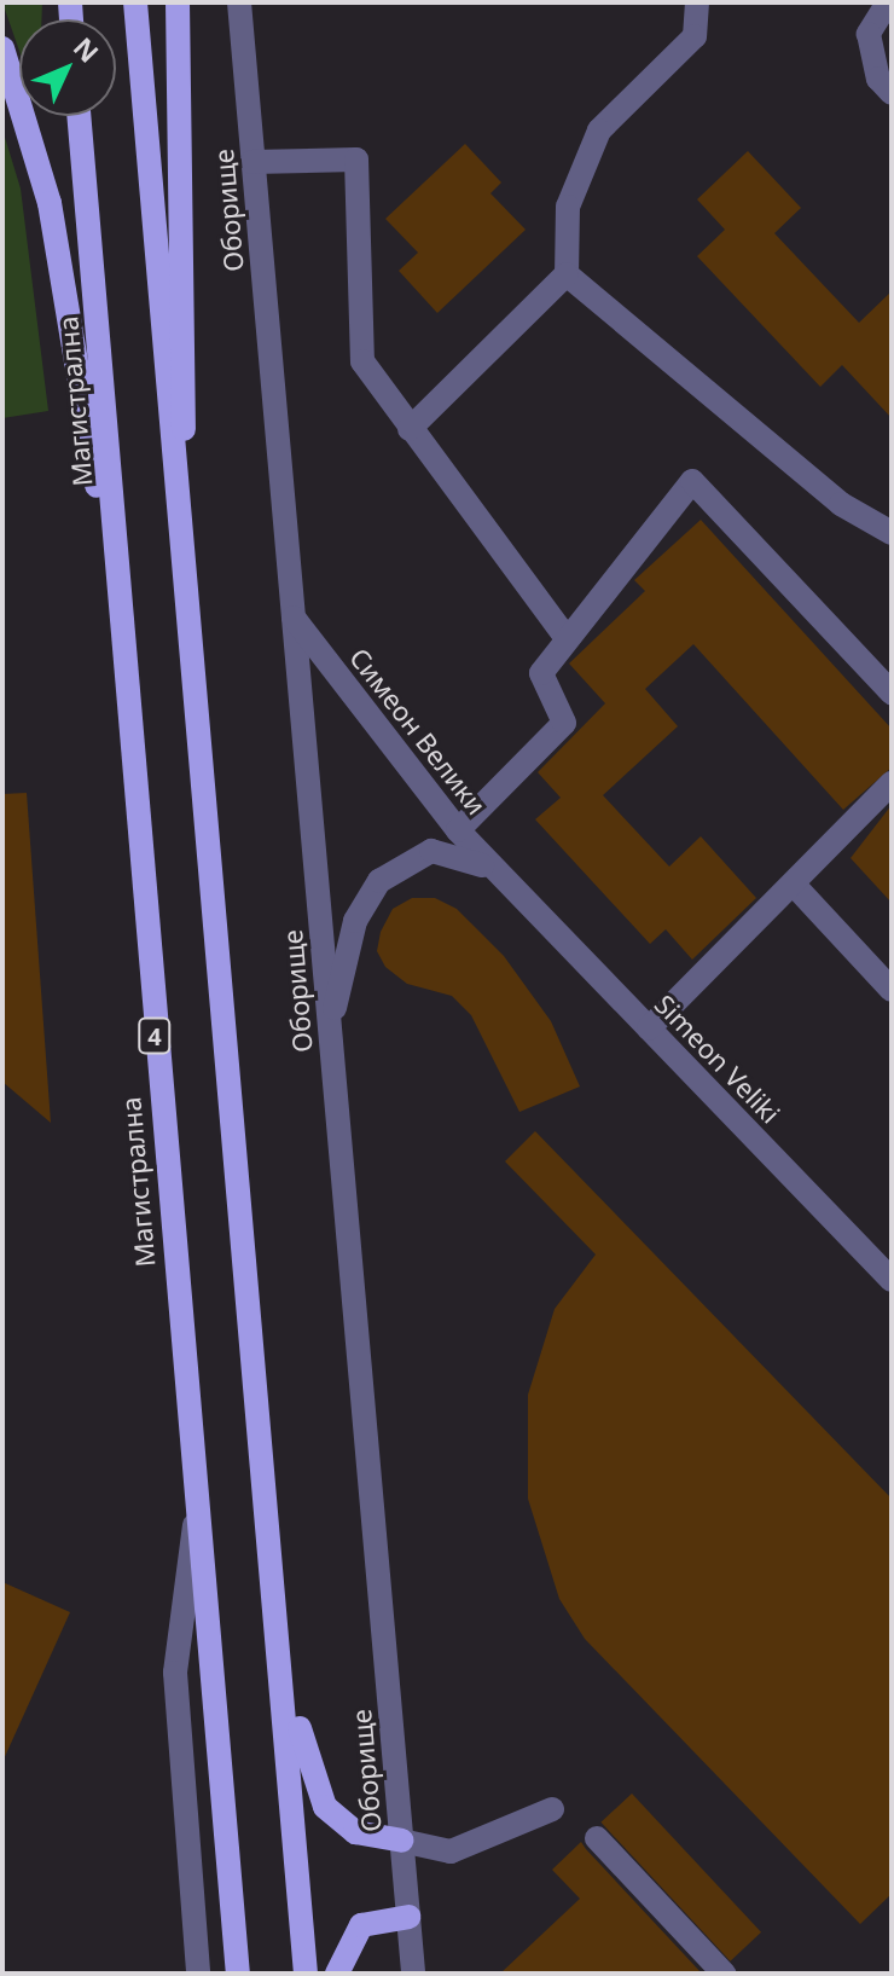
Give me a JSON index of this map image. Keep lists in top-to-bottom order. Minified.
{"streets":{"main road":["Магистрална","4"],"street":["Оборище","Симеон Велики","Simeon Veliki"]},"crossings":[["Оборище","Симеон Велики"],["Симеон Велики","Simeon Veliki"]],"north":"top right"}
